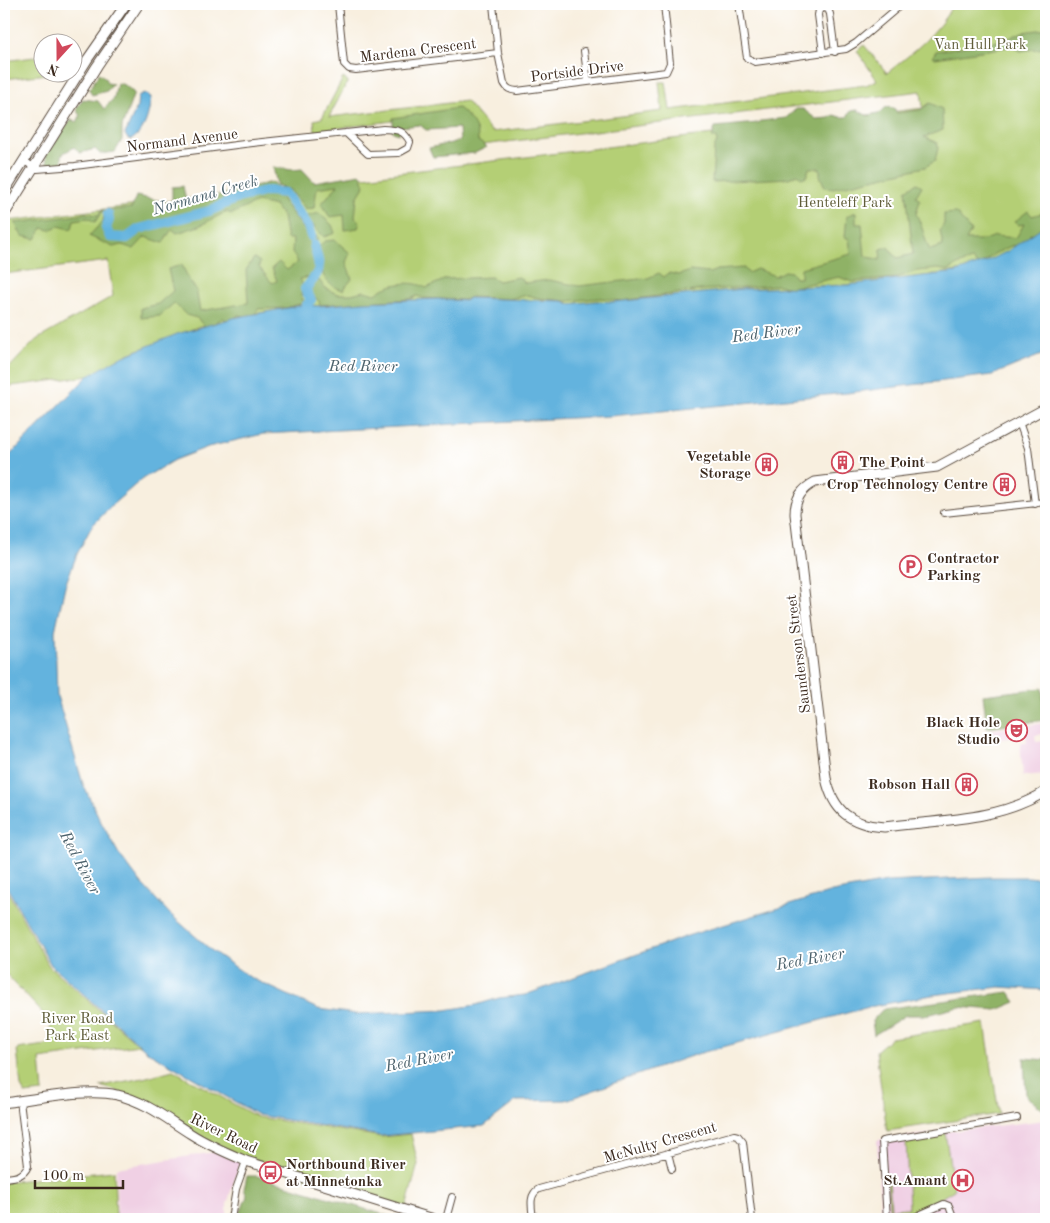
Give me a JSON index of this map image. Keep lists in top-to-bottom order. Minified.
{"streets":{"street":["Mardena Crescent","Portside Drive","Normand Avenue","Saunderson Street","River Road","McNulty Crescent"]},"crossings":[["Mardena Crescent","Portside Drive"]],"water":["Normand Creek","Red River"],"parks":["Van Hull Park","Henteleff Park","River Road Park East"],"places":{"building":["The Point","Vegetable Storage","Crop Technology Centre","Robson Hall"],"parking":["Contractor Parking"],"theatre":["Black Hole Studio"],"bus stop":["Northbound River at Minnetonka"],"hospital":["St.Amant"]},"scale_bar":"100 m","north":"bottom"}
